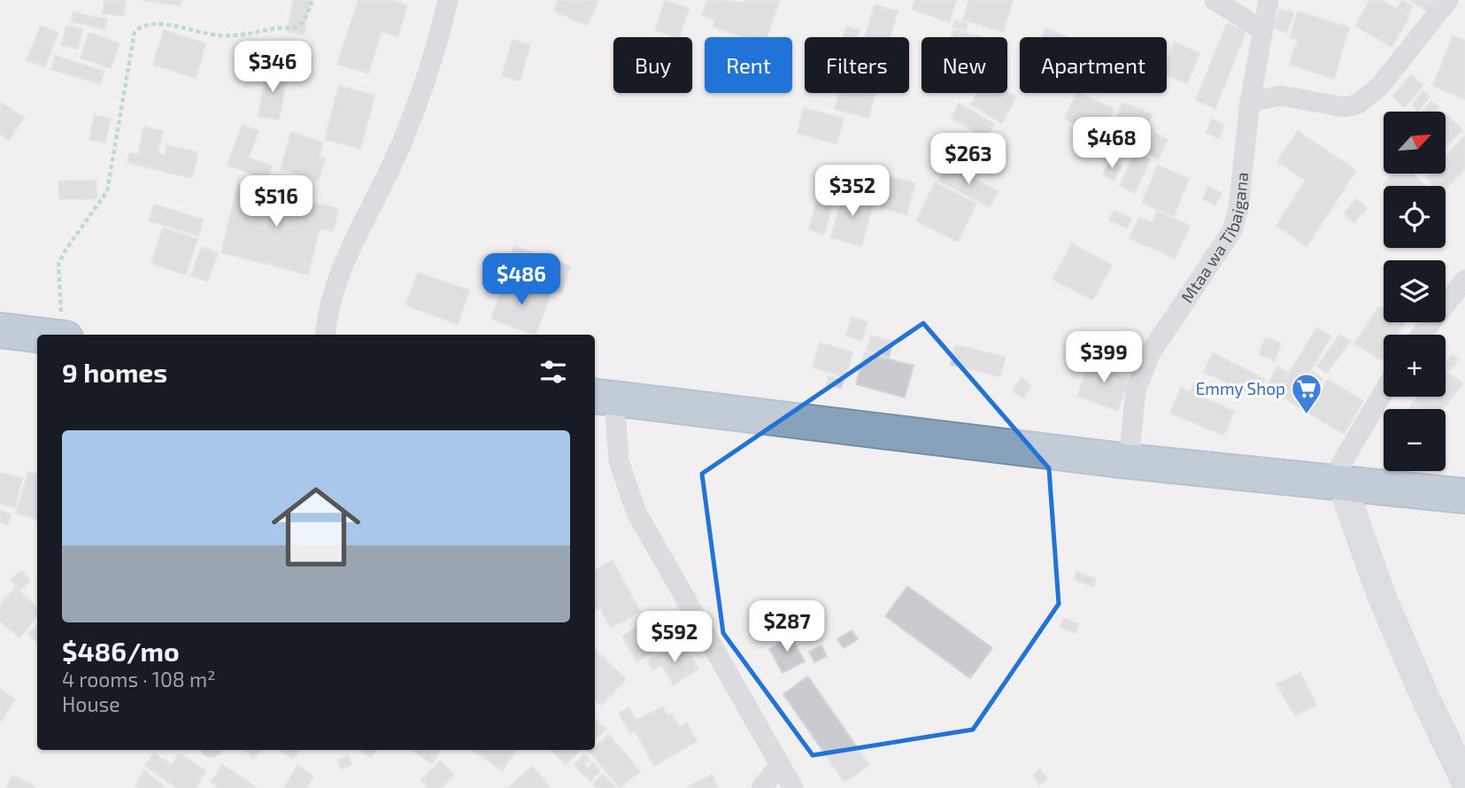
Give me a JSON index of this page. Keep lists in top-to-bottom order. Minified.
{"streets":{"street":["Mtaa wa Tibaigana"]},"places":{"supermarket":["Emmy Shop"]},"north":"top right","page":{"chip":["Buy","Rent","Filters","New","Apartment"],"price":["$346","$468","$263","$352","$516","$486","$399","$287","$592"],"map_buttons":["+","−"],"heading":"9 homes","list":[{"name":"$486/mo","note":"4 rooms · 108 m² · House"}]}}
